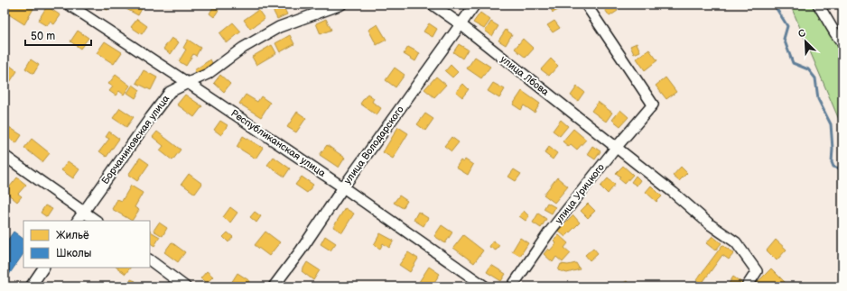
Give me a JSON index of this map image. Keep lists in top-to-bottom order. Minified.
{"streets":{"street":["улица Лбова","Борчаниновская улица","Республиканская улица","улица Володарского","улица Урицкого"]},"crossings":[["улица Лбова","улица Володарского"],["улица Лбова","улица Урицкого"],["Борчаниновская улица","Республиканская улица"],["Республиканская улица","улица Володарского"]],"legend":["Жильё","Школы"],"scale_bar":"50 m","north":"top left"}
